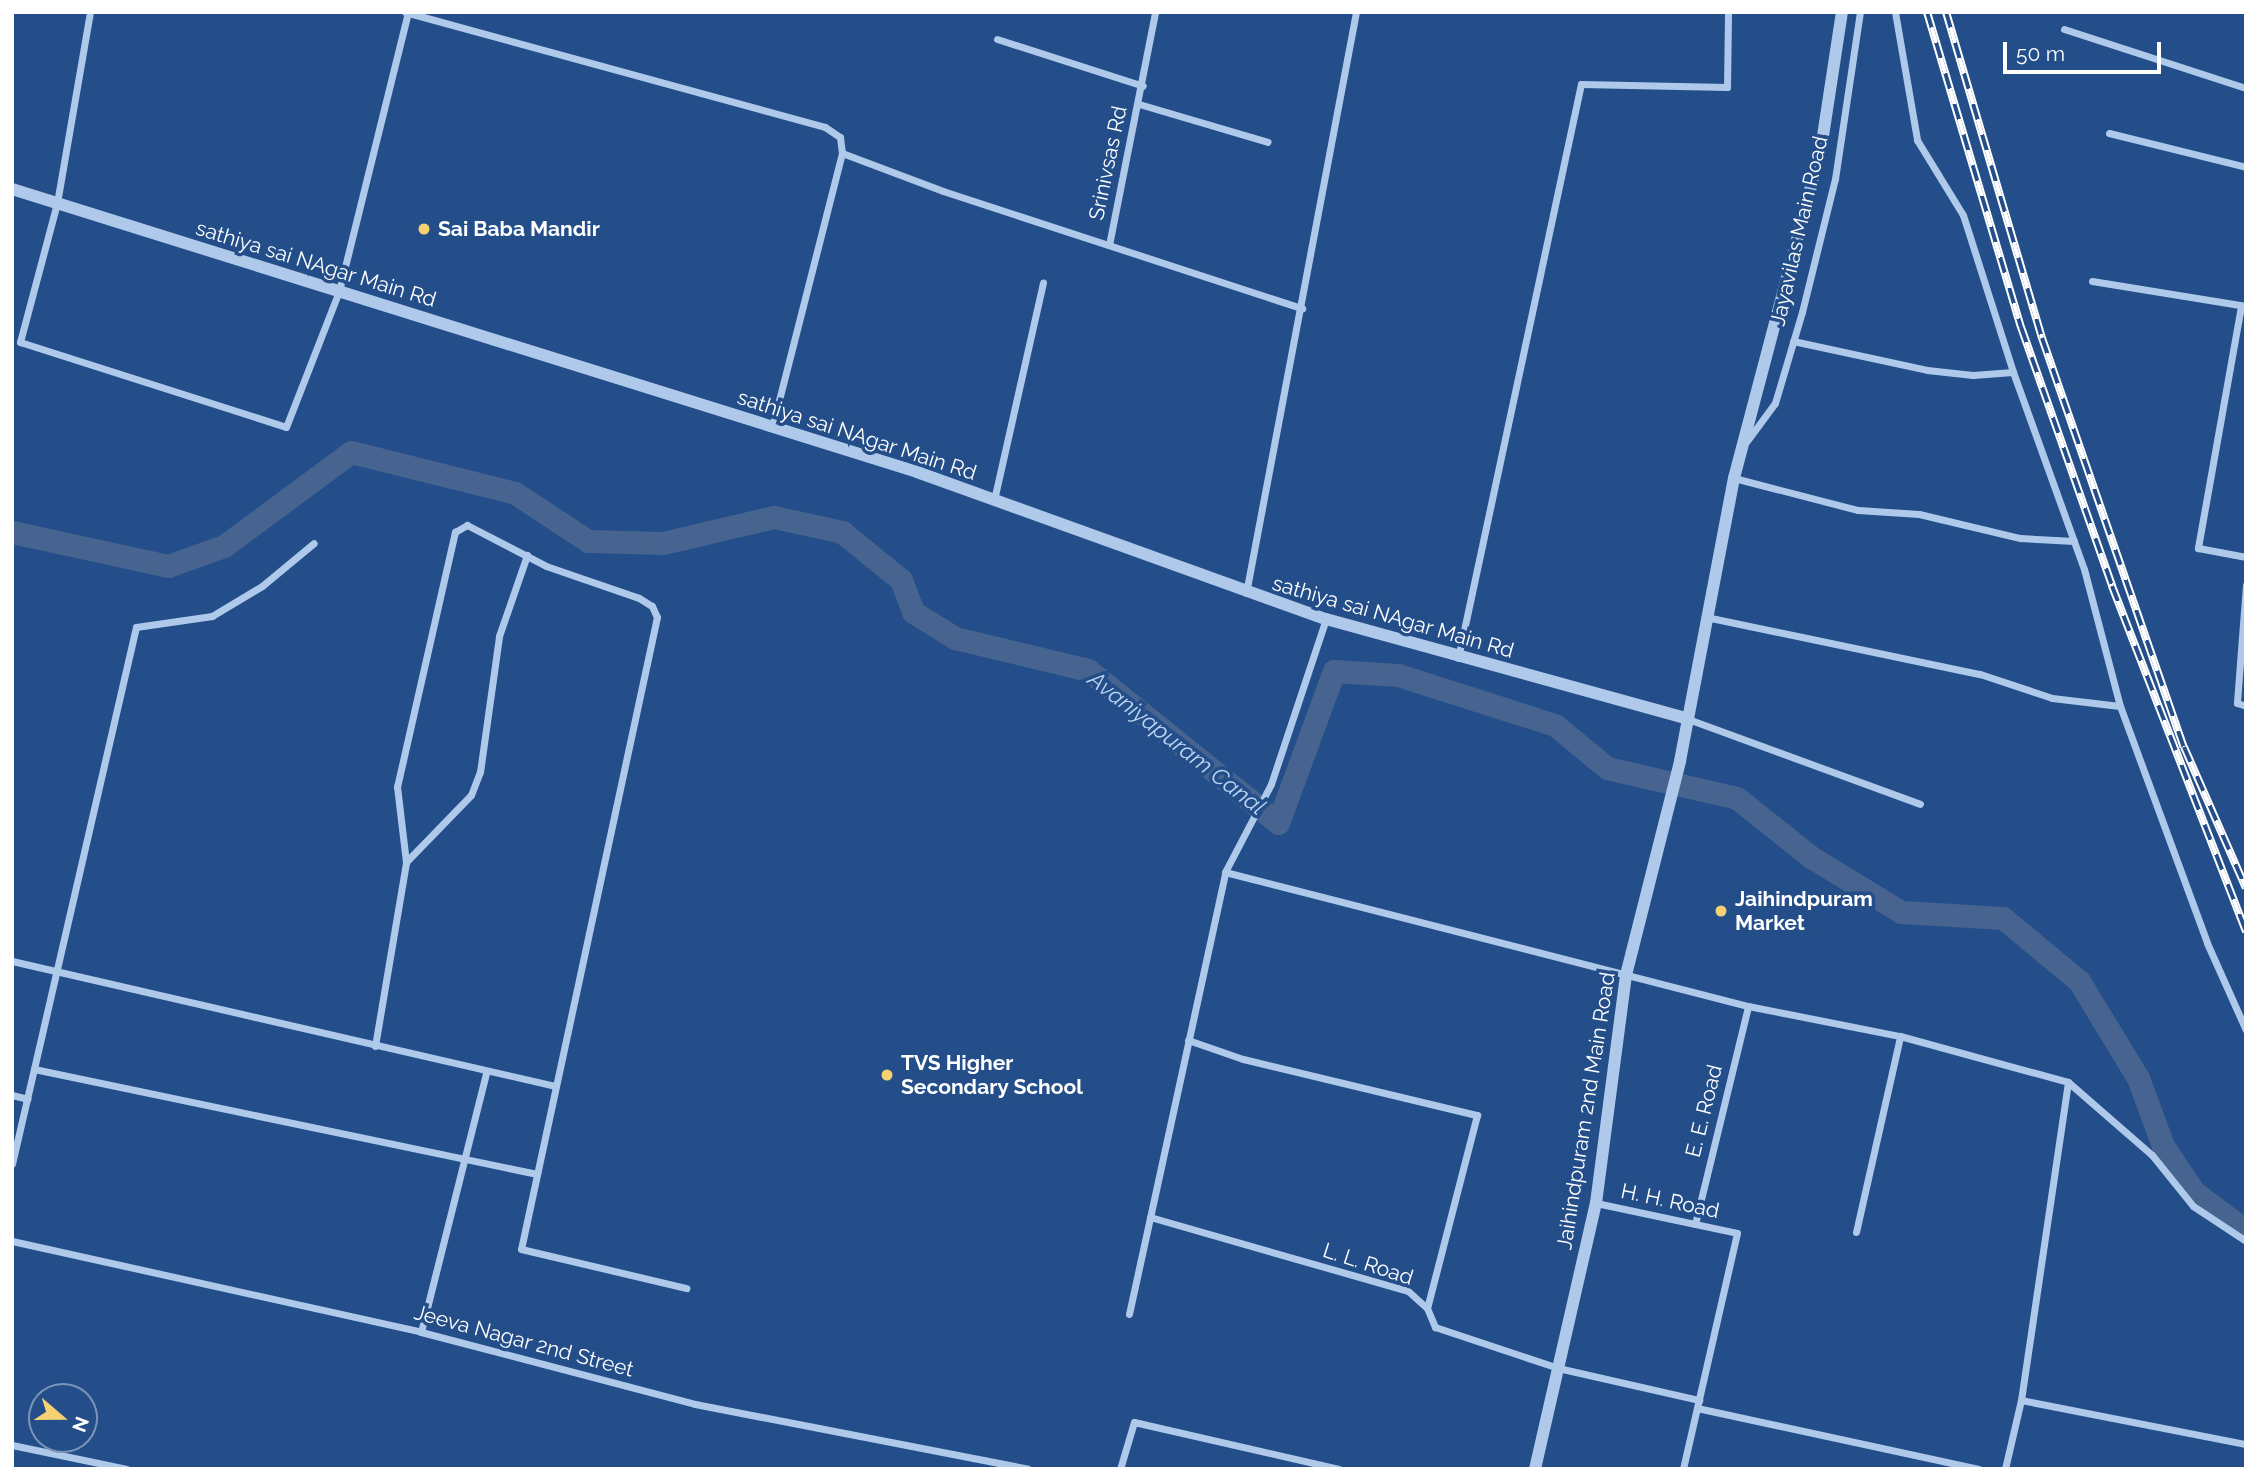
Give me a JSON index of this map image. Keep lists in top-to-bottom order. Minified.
{"streets":{"street":["Srinivsas Rd","Jayavilas Main Road","sathiya sai NAgar Main Rd","Jaihindpuram 2nd Main Road","E. E. Road","H. H. Road","L. L. Road","Jeeva Nagar 2nd Street"]},"crossings":[["Jayavilas Main Road","sathiya sai NAgar Main Rd"],["Jayavilas Main Road","Jaihindpuram 2nd Main Road"],["Jaihindpuram 2nd Main Road","H. H. Road"],["Jaihindpuram 2nd Main Road","L. L. Road"],["E. E. Road","H. H. Road"],["H. H. Road","L. L. Road"]],"water":["Avaniyapuram Canal"],"places":["Sai Baba Mandir","Jaihindpuram Market","TVS Higher Secondary School"],"scale_bar":"50 m","north":"right"}
